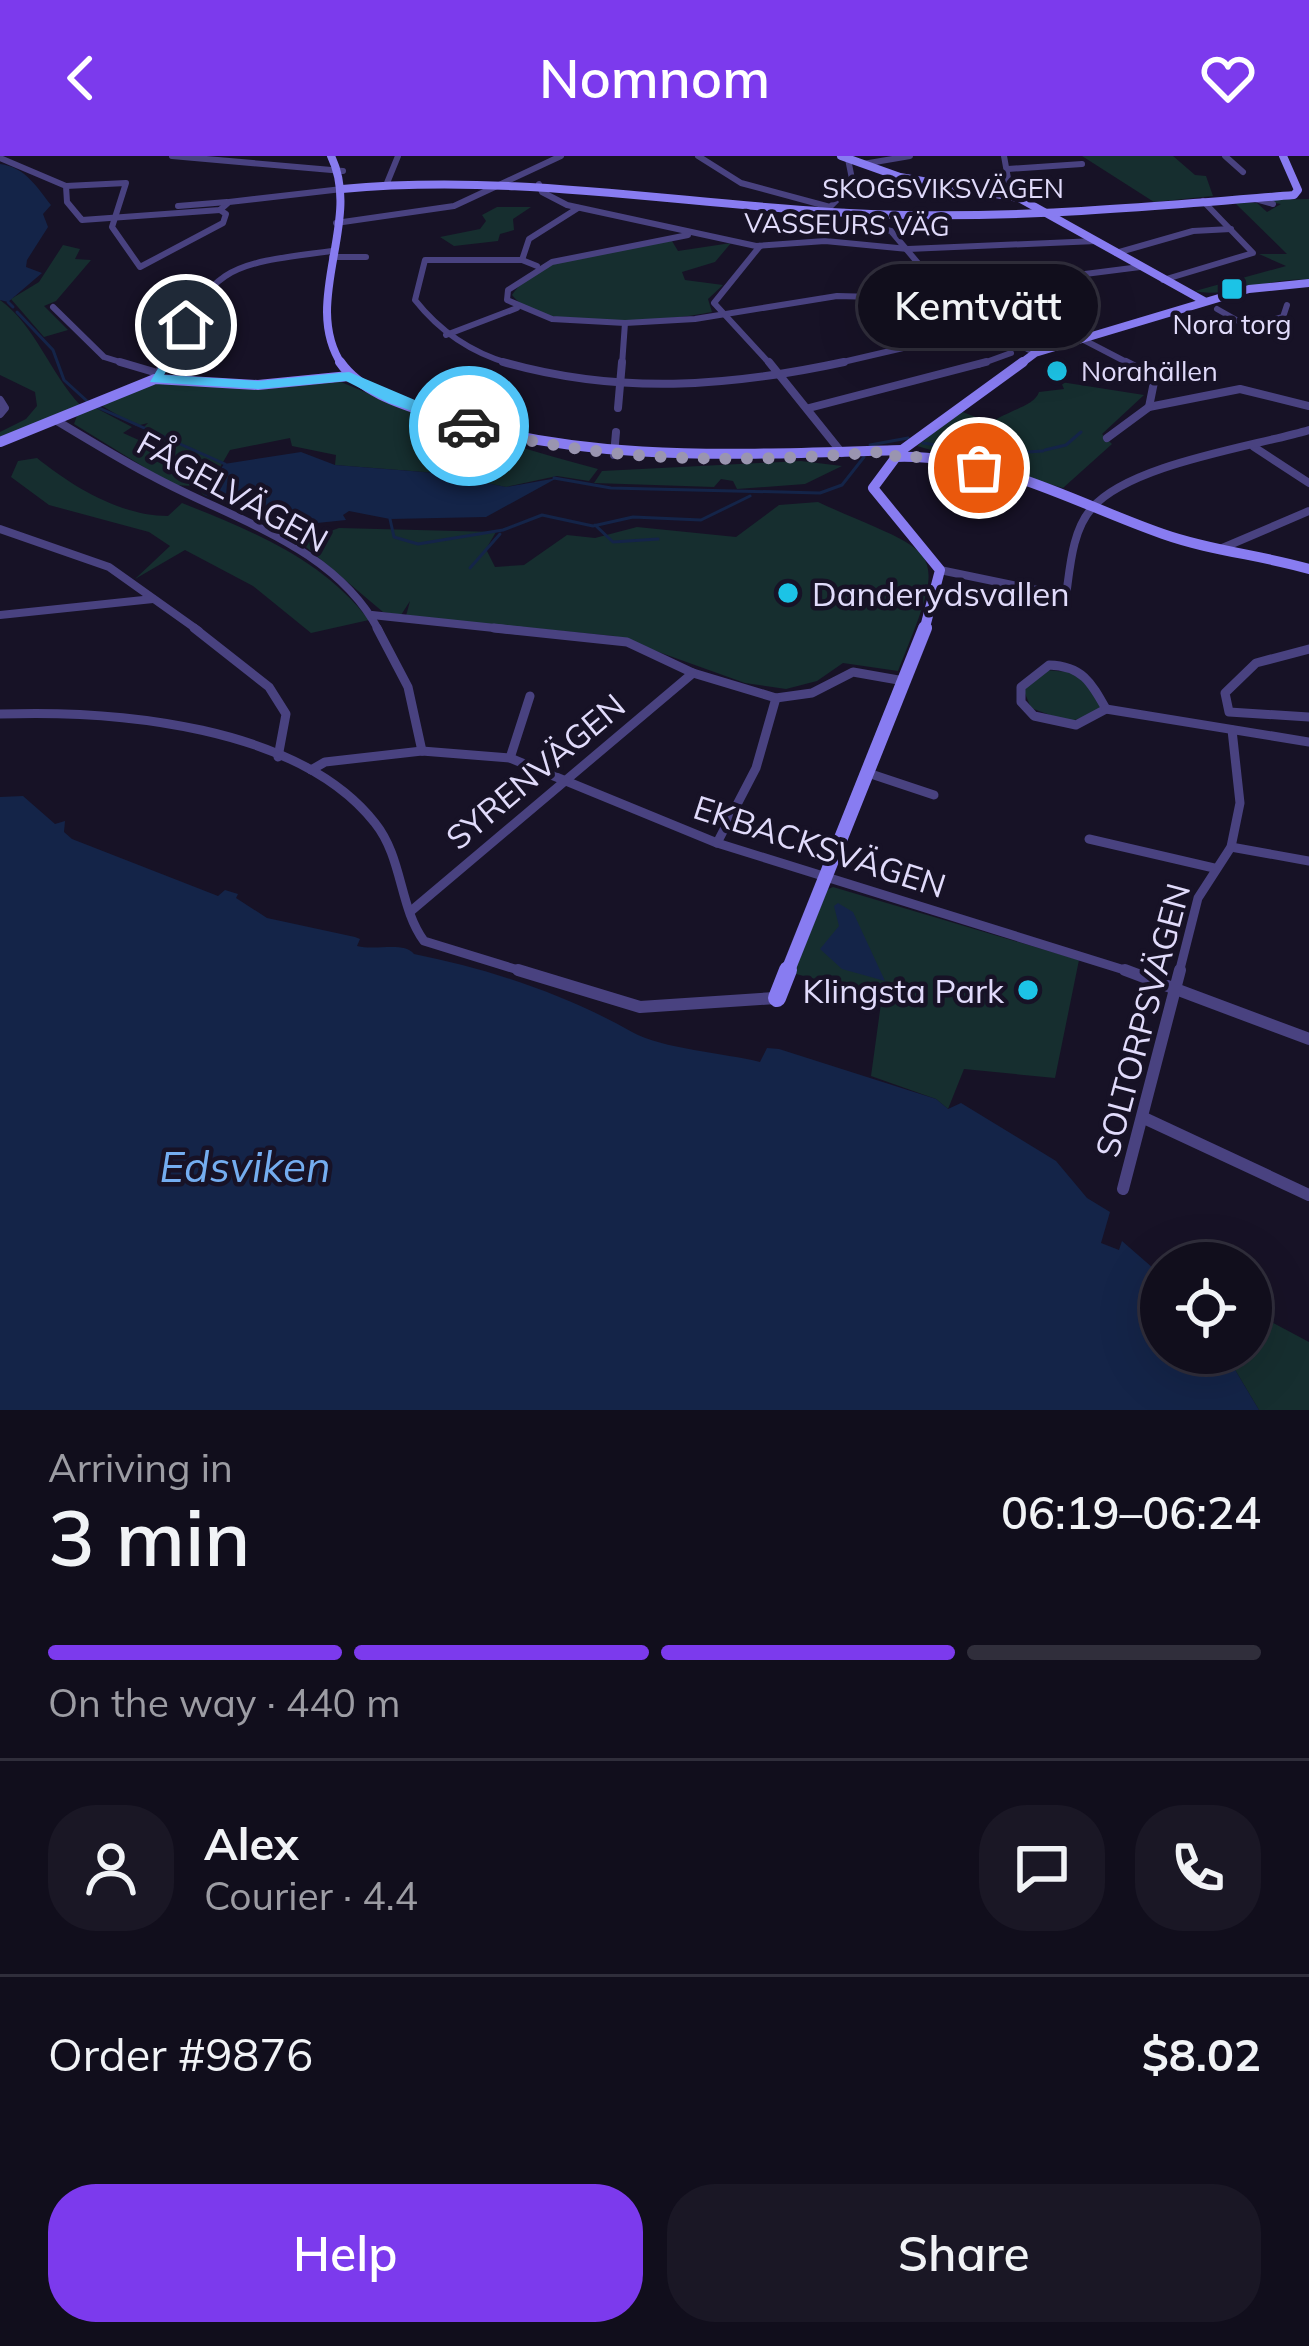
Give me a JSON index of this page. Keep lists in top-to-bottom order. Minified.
{"streets":{"street":["SKOGSVIKSVÄGEN","VASSEURS VÄG","FÅGELVÄGEN","SYRENVÄGEN","EKBACKSVÄGEN","SOLTORPSVÄGEN"]},"crossings":[["SKOGSVIKSVÄGEN","VASSEURS VÄG"],["FÅGELVÄGEN","EKBACKSVÄGEN"],["SYRENVÄGEN","EKBACKSVÄGEN"],["EKBACKSVÄGEN","SOLTORPSVÄGEN"]],"water":["Edsviken"],"places":{"transit":["Nora torg"],"other":["Norahällen","Kemtvätt","Danderydsvallen","Klingsta Park"]},"page":{"header":"Nomnom","bubble":"Kemtvätt","heading":["3 min","Arriving in","06:19–06:24"],"panel":["Alex","Courier · 4.4","Order #9876","$8.02"],"bar":"On the way · 440 m","buttons":["Help","Share"]}}
